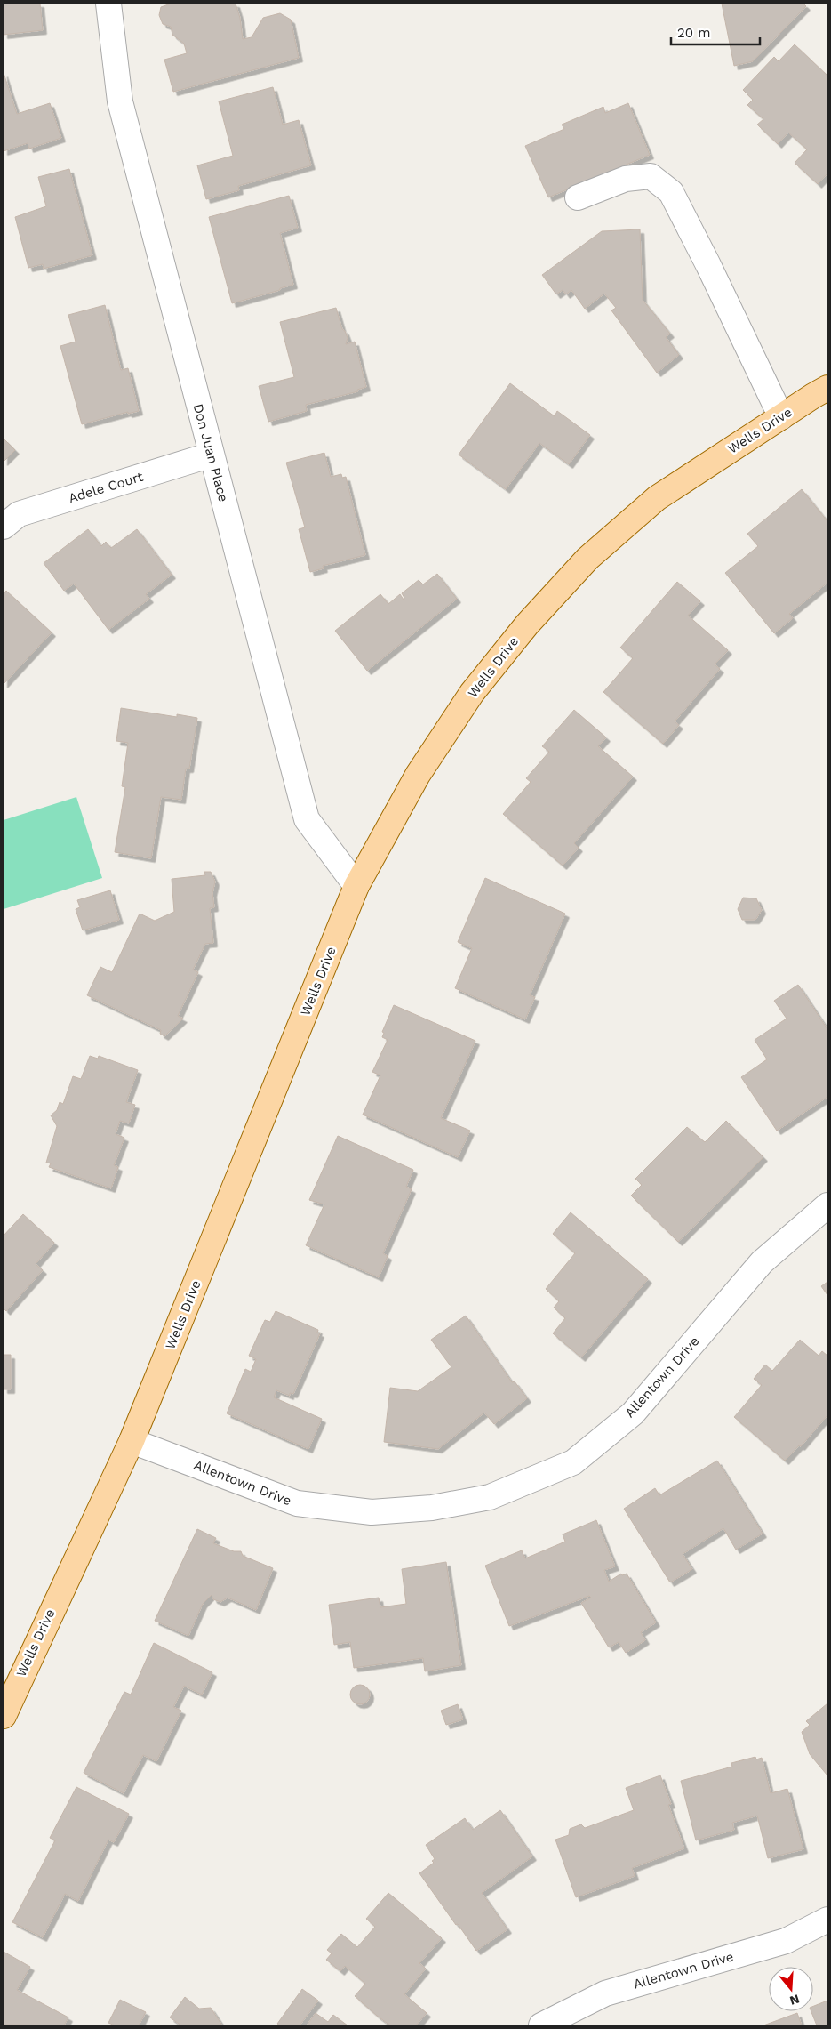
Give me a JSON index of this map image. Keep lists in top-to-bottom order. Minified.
{"streets":{"main road":["Wells Drive"],"street":["Don Juan Place","Adele Court","Allentown Drive"]},"crossings":[["Wells Drive","Don Juan Place"],["Wells Drive","Allentown Drive"],["Don Juan Place","Adele Court"]],"scale_bar":"20 m","north":"bottom"}
